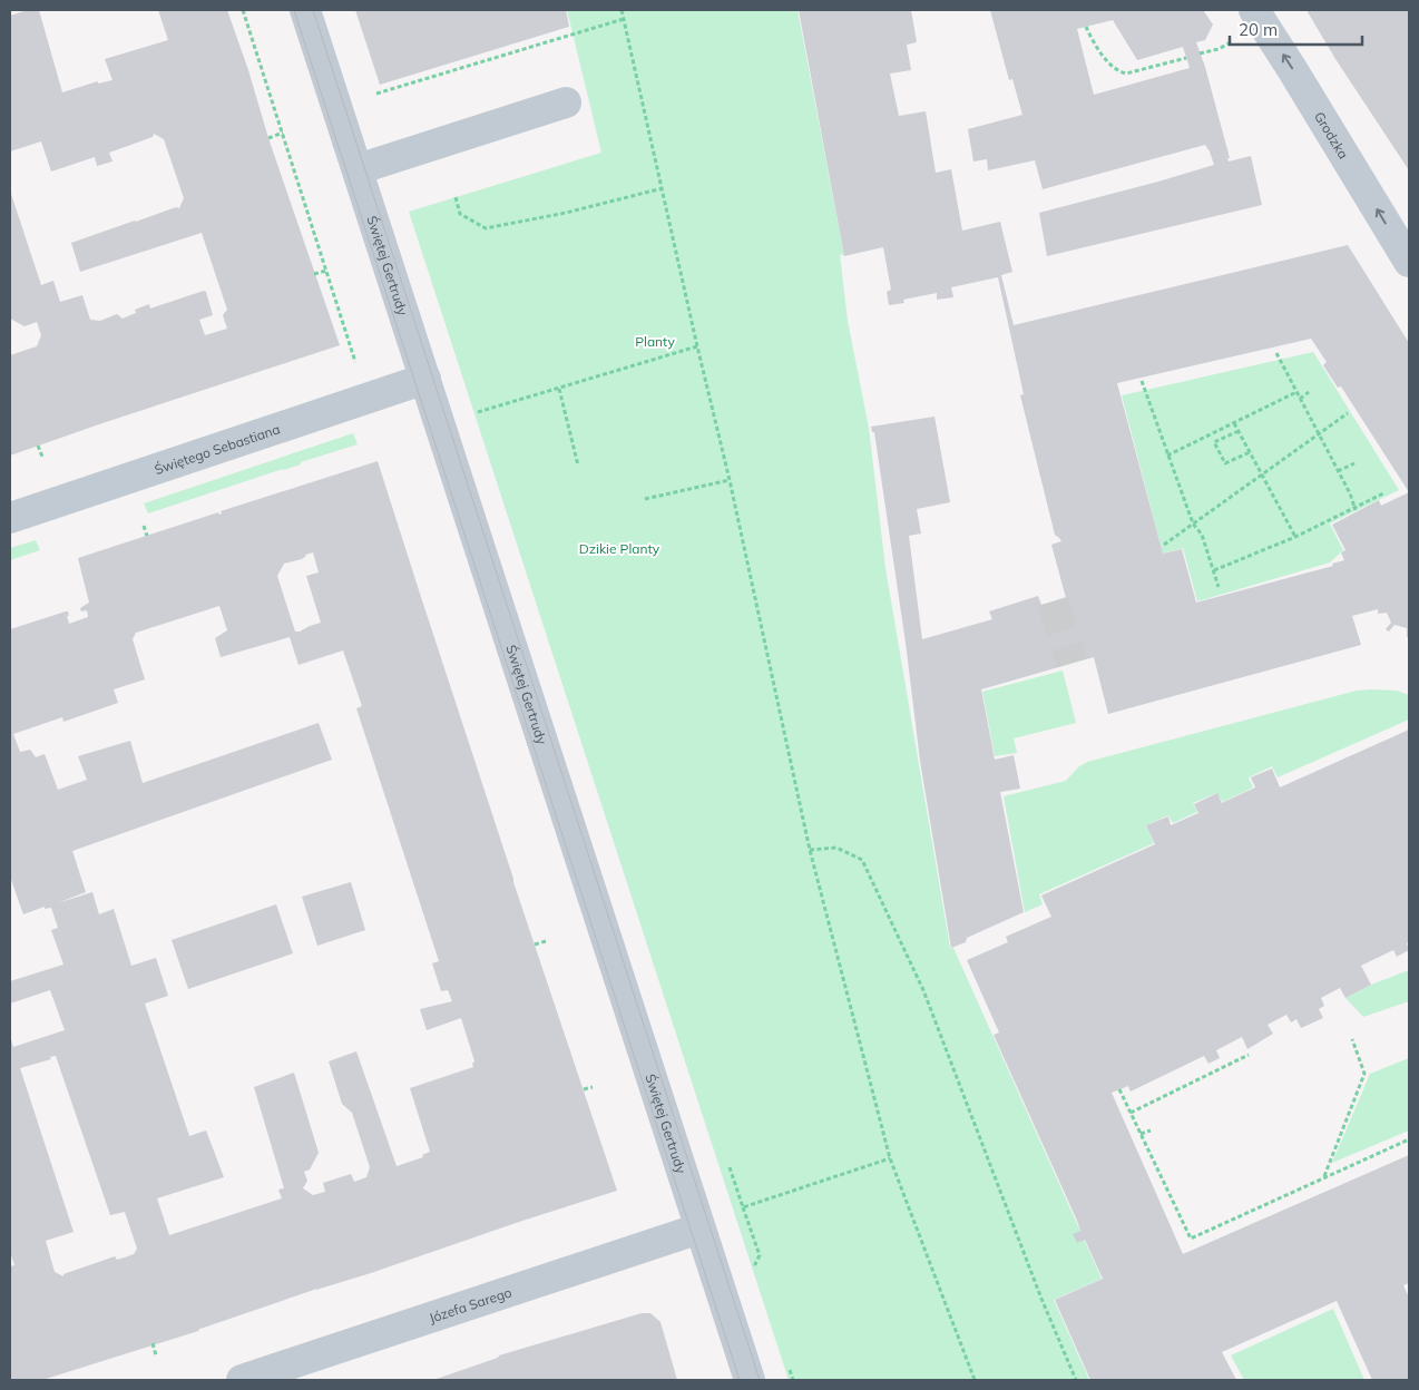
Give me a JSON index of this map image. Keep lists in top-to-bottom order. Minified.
{"streets":{"street":["Grodzka","Świętej Gertrudy","Świętego Sebastiana","Józefa Sarego"]},"crossings":[["Świętej Gertrudy","Świętego Sebastiana"],["Świętej Gertrudy","Józefa Sarego"]],"one_way":["Grodzka"],"parks":["Planty","Dzikie Planty"],"scale_bar":"20 m"}
